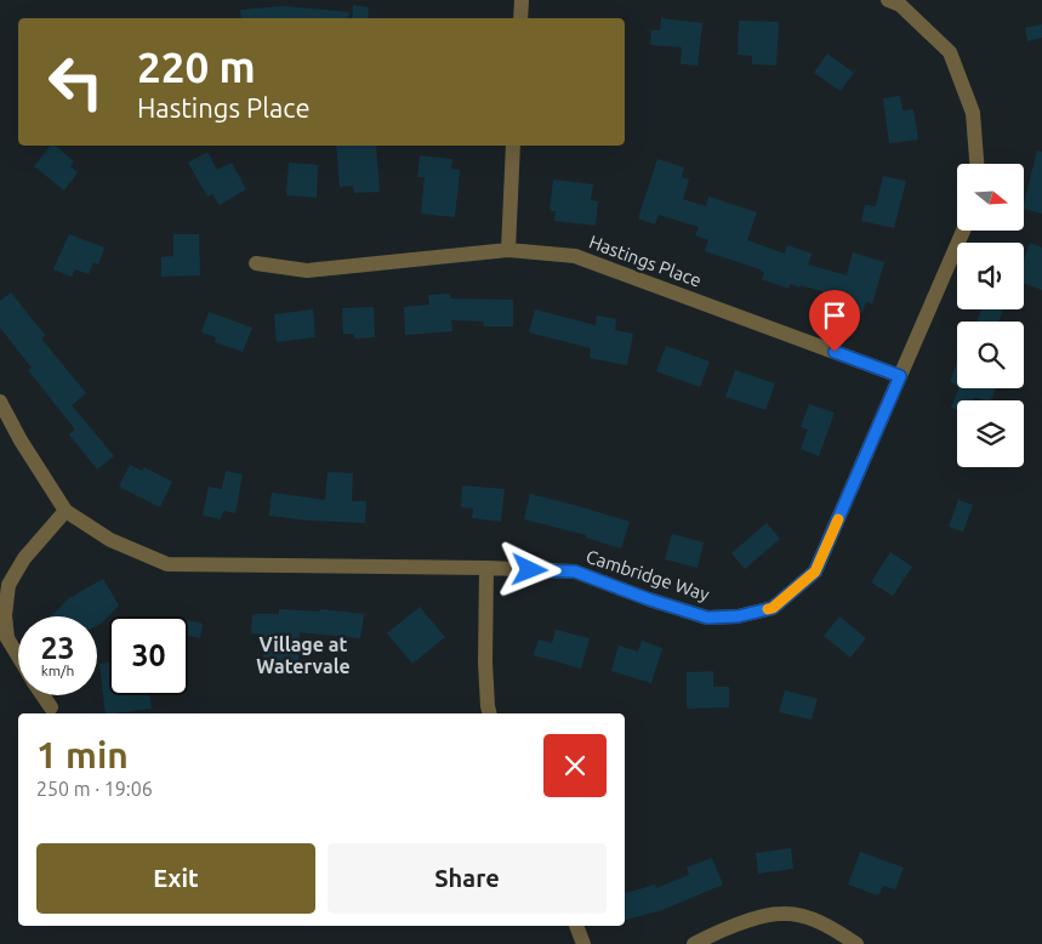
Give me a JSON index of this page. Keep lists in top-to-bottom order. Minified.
{"streets":{"street":["Hastings Place","Cambridge Way"]},"crossings":[["Hastings Place","Cambridge Way"]],"districts":["Village at Watervale"],"north":"right","page":{"turn":["220 m","Hastings Place"],"speed":"23 km/h","limit":"30","heading":["1 min","250 m · 19:06"],"buttons":["Exit","Share"]}}
